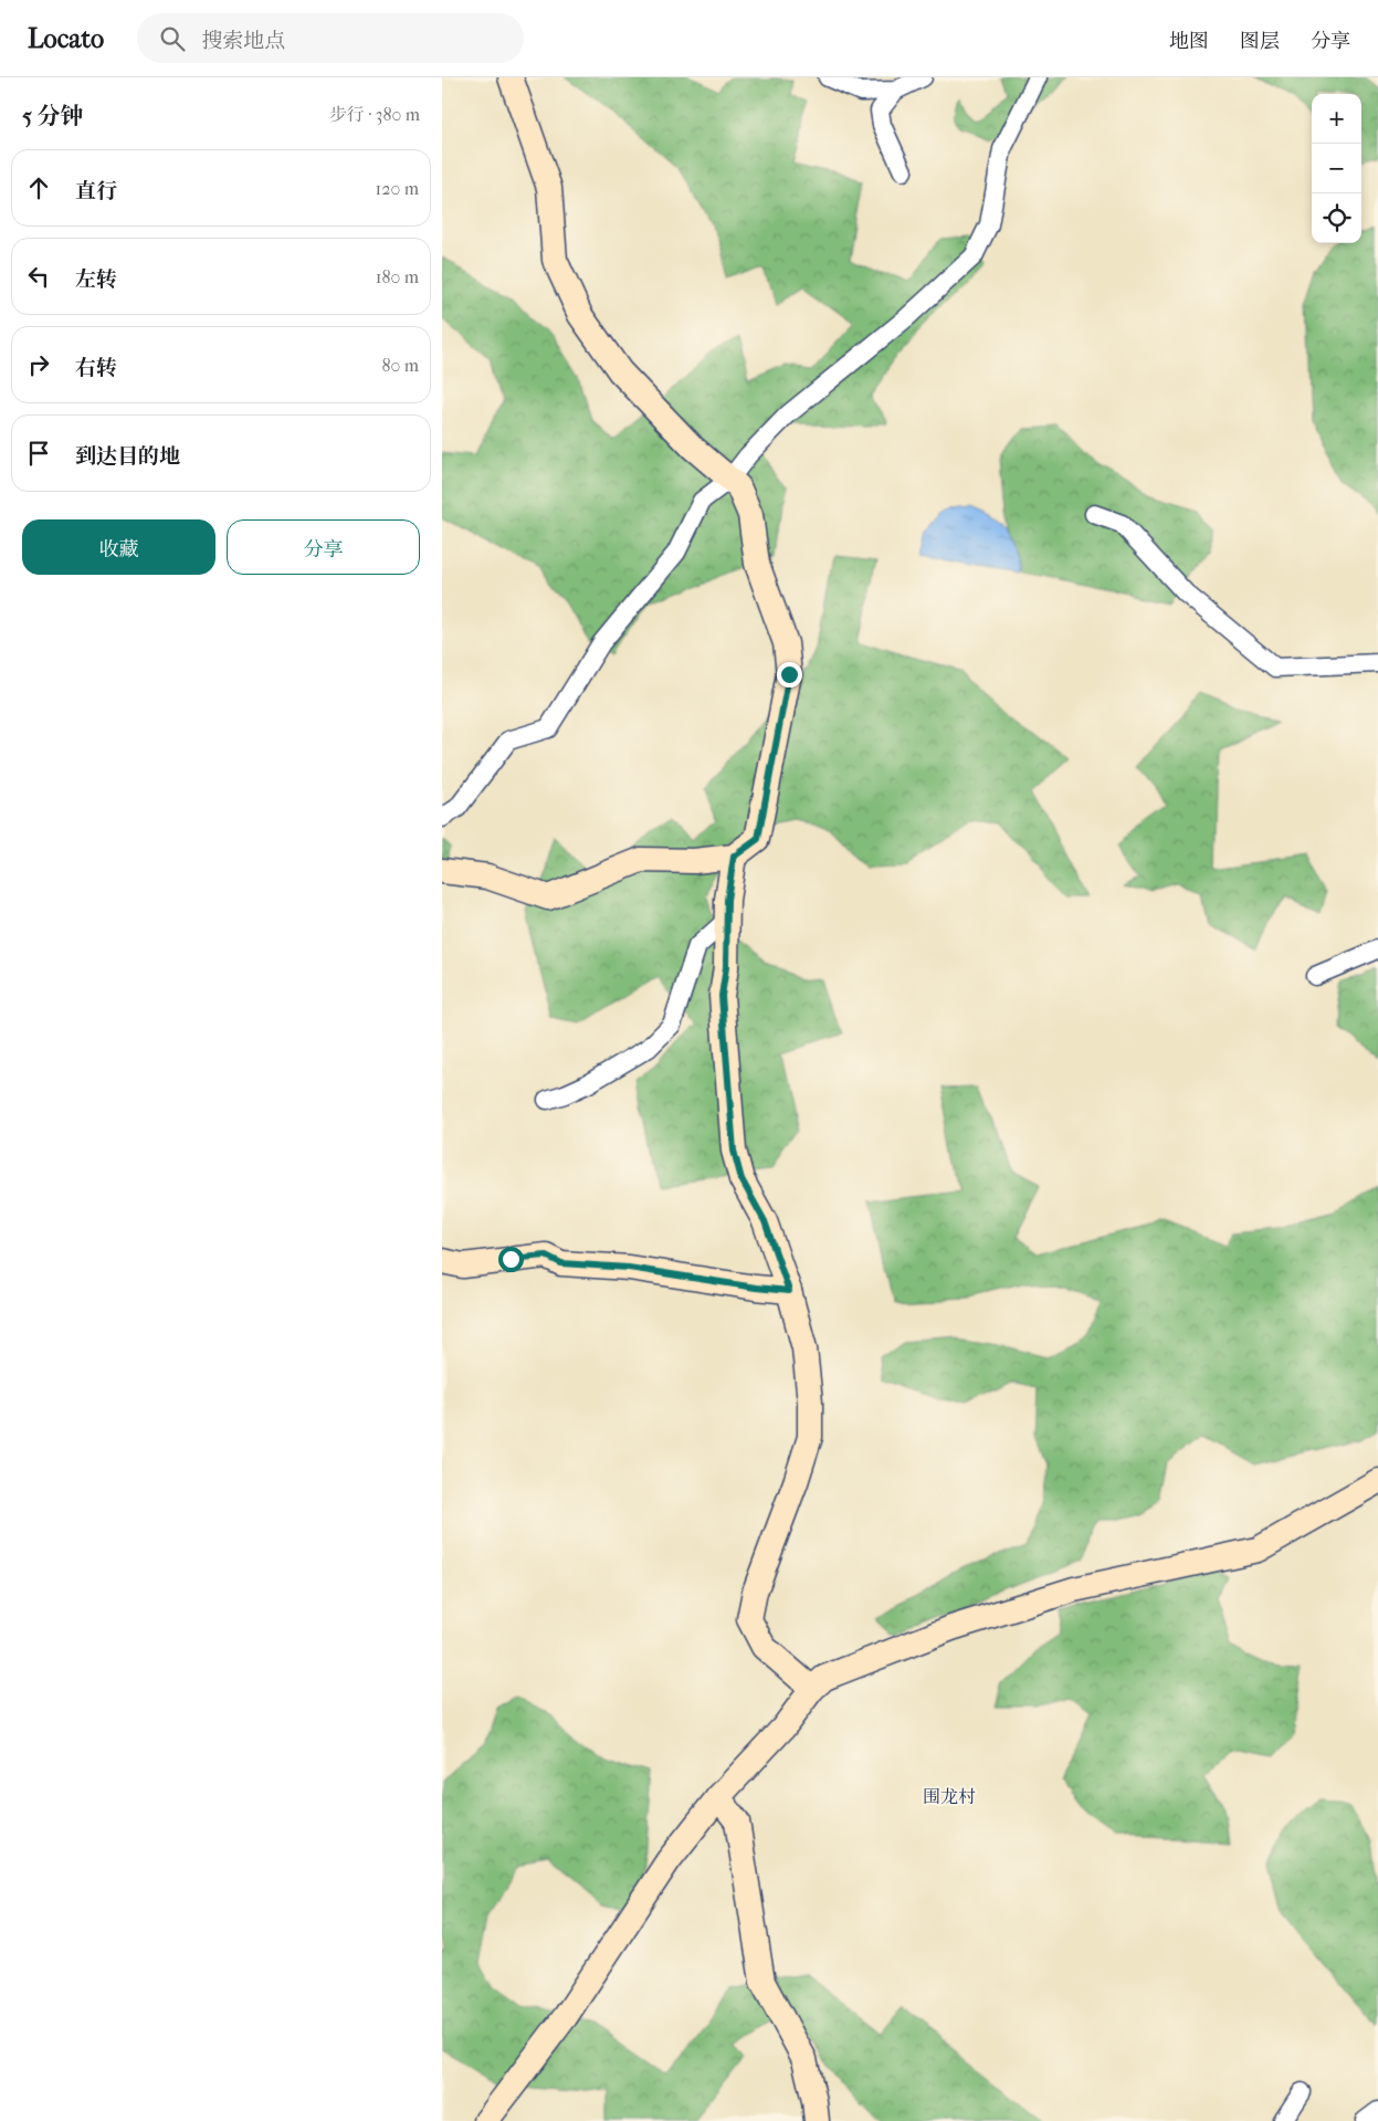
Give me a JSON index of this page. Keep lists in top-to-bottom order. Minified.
{"districts":["围龙村"],"page":{"header":"Locato","search":"搜索地点","nav":["地图","图层","分享"],"heading":["5 分钟","步行 · 380 m"],"map_buttons":["+","−"],"list":[["直行","120 m"],["左转","180 m"],["右转","80 m"],"到达目的地"],"buttons":["收藏","分享"]}}
